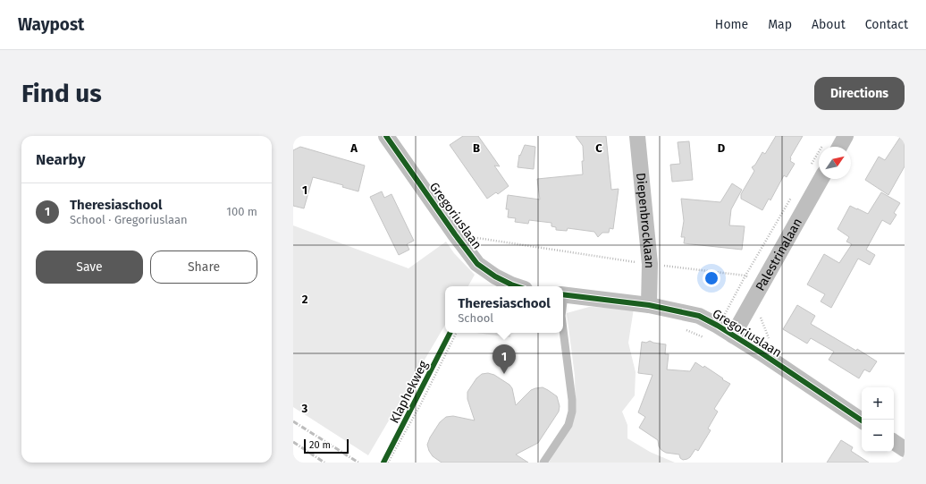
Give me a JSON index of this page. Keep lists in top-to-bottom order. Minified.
{"streets":{"street":["Gregoriuslaan","Diepenbrocklaan","Palestrinalaan"],"cycle path":["Klaphekweg"]},"crossings":[["Gregoriuslaan","Diepenbrocklaan"],["Gregoriuslaan","Palestrinalaan"]],"scale_bar":"20 m","north":"top right","page":{"header":"Waypost","nav":["Home","Map","About","Contact"],"buttons":["Directions",["Save","Share"]],"title":"Find us","heading":"Nearby","list":[{"mark":"1","name":"Theresiaschool","note":"School · Gregoriuslaan","value":"100 m"}],"popup":["Theresiaschool","School"],"pins":"1","map_buttons":["+","−"],"scale":"20 m"},"grid":{"columns":["A","B","C","D"],"rows":["1","2","3"]}}
